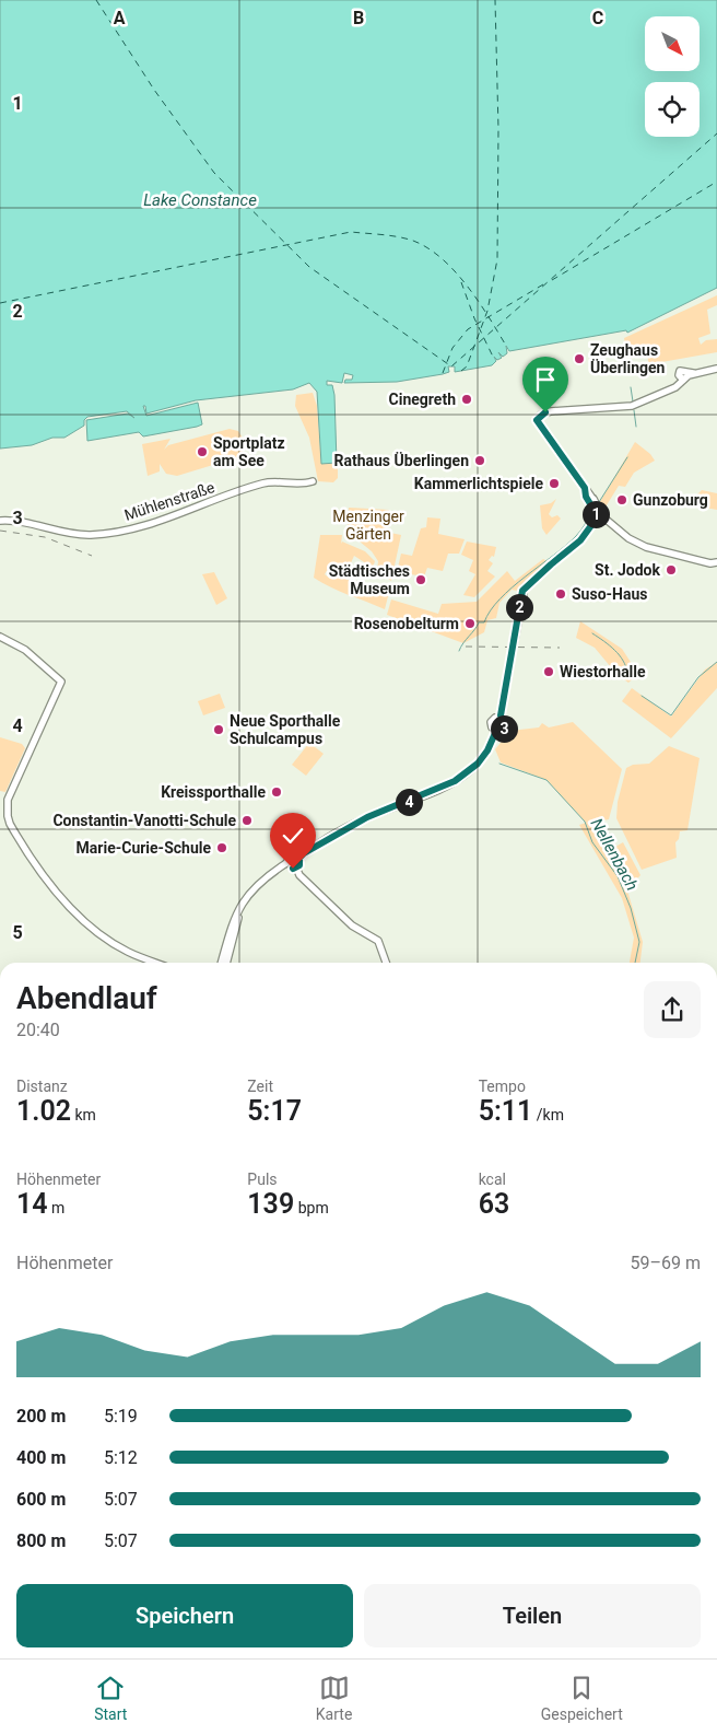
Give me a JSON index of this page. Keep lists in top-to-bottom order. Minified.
{"streets":{"street":["Mühlenstraße"]},"water":["Lake Constance","Nellenbach"],"parks":["Menzinger Gärten"],"places":["Zeughaus Überlingen","Cinegreth","Sportplatz am See","Rathaus Überlingen","Kammerlichtspiele","Gunzoburg","St. Jodok","Städtisches Museum","Suso-Haus","Rosenobelturm","Wiestorhalle","Neue Sporthalle Schulcampus","Kreissporthalle","Constantin-Vanotti-Schule","Marie-Curie-Schule"],"north":"bottom right","page":{"pins":["1","2","3","4"],"heading":["Abendlauf","20:40"],"stats":[["Distanz","1.02 km"],["Zeit","5:17"],["Tempo","5:11 /km"],["Höhenmeter","14 m"],["Puls","139 bpm"],["kcal","63"]],"chart":["Höhenmeter","59–69 m"],"list":[{"name":"200 m","note":"5:19"},{"name":"400 m","note":"5:12"},{"name":"600 m","note":"5:07"},{"name":"800 m","note":"5:07"}],"buttons":["Speichern","Teilen"],"tabs":["Start","Karte","Gespeichert"]},"grid":{"columns":["A","B","C"],"rows":["1","2","3","4","5"]}}
